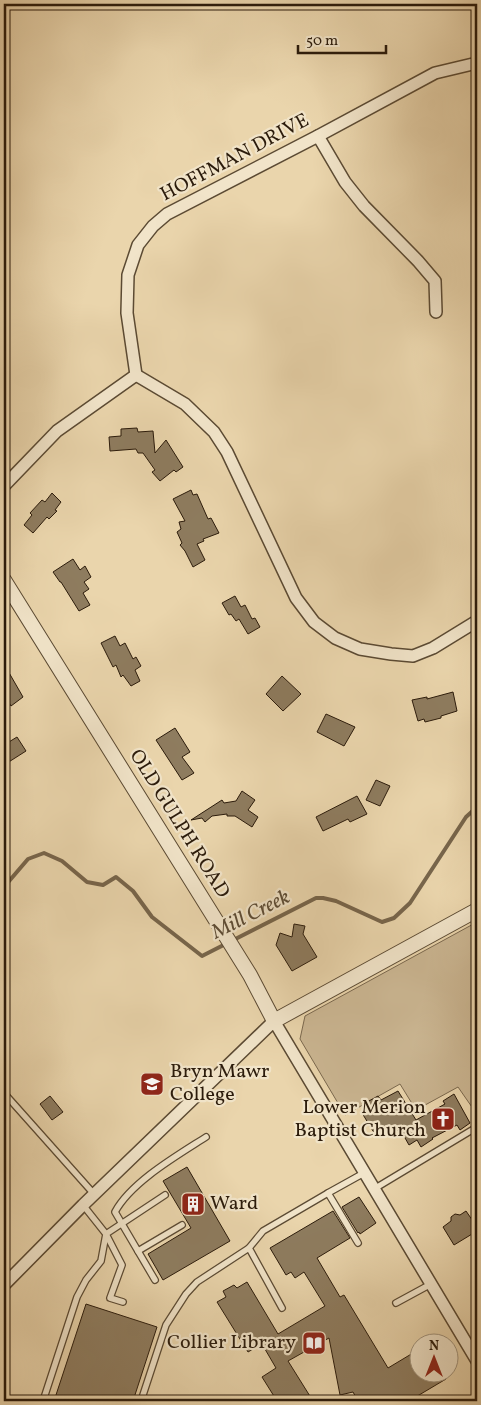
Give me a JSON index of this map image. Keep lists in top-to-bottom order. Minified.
{"streets":{"street":["HOFFMAN DRIVE","OLD GULPH ROAD"]},"water":["Mill Creek"],"places":{"school or university":["Bryn Mawr College"],"church":["Lower Merion Baptist Church"],"building":["Ward"],"library":["Collier Library"]},"scale_bar":"50 m","north":"top"}
